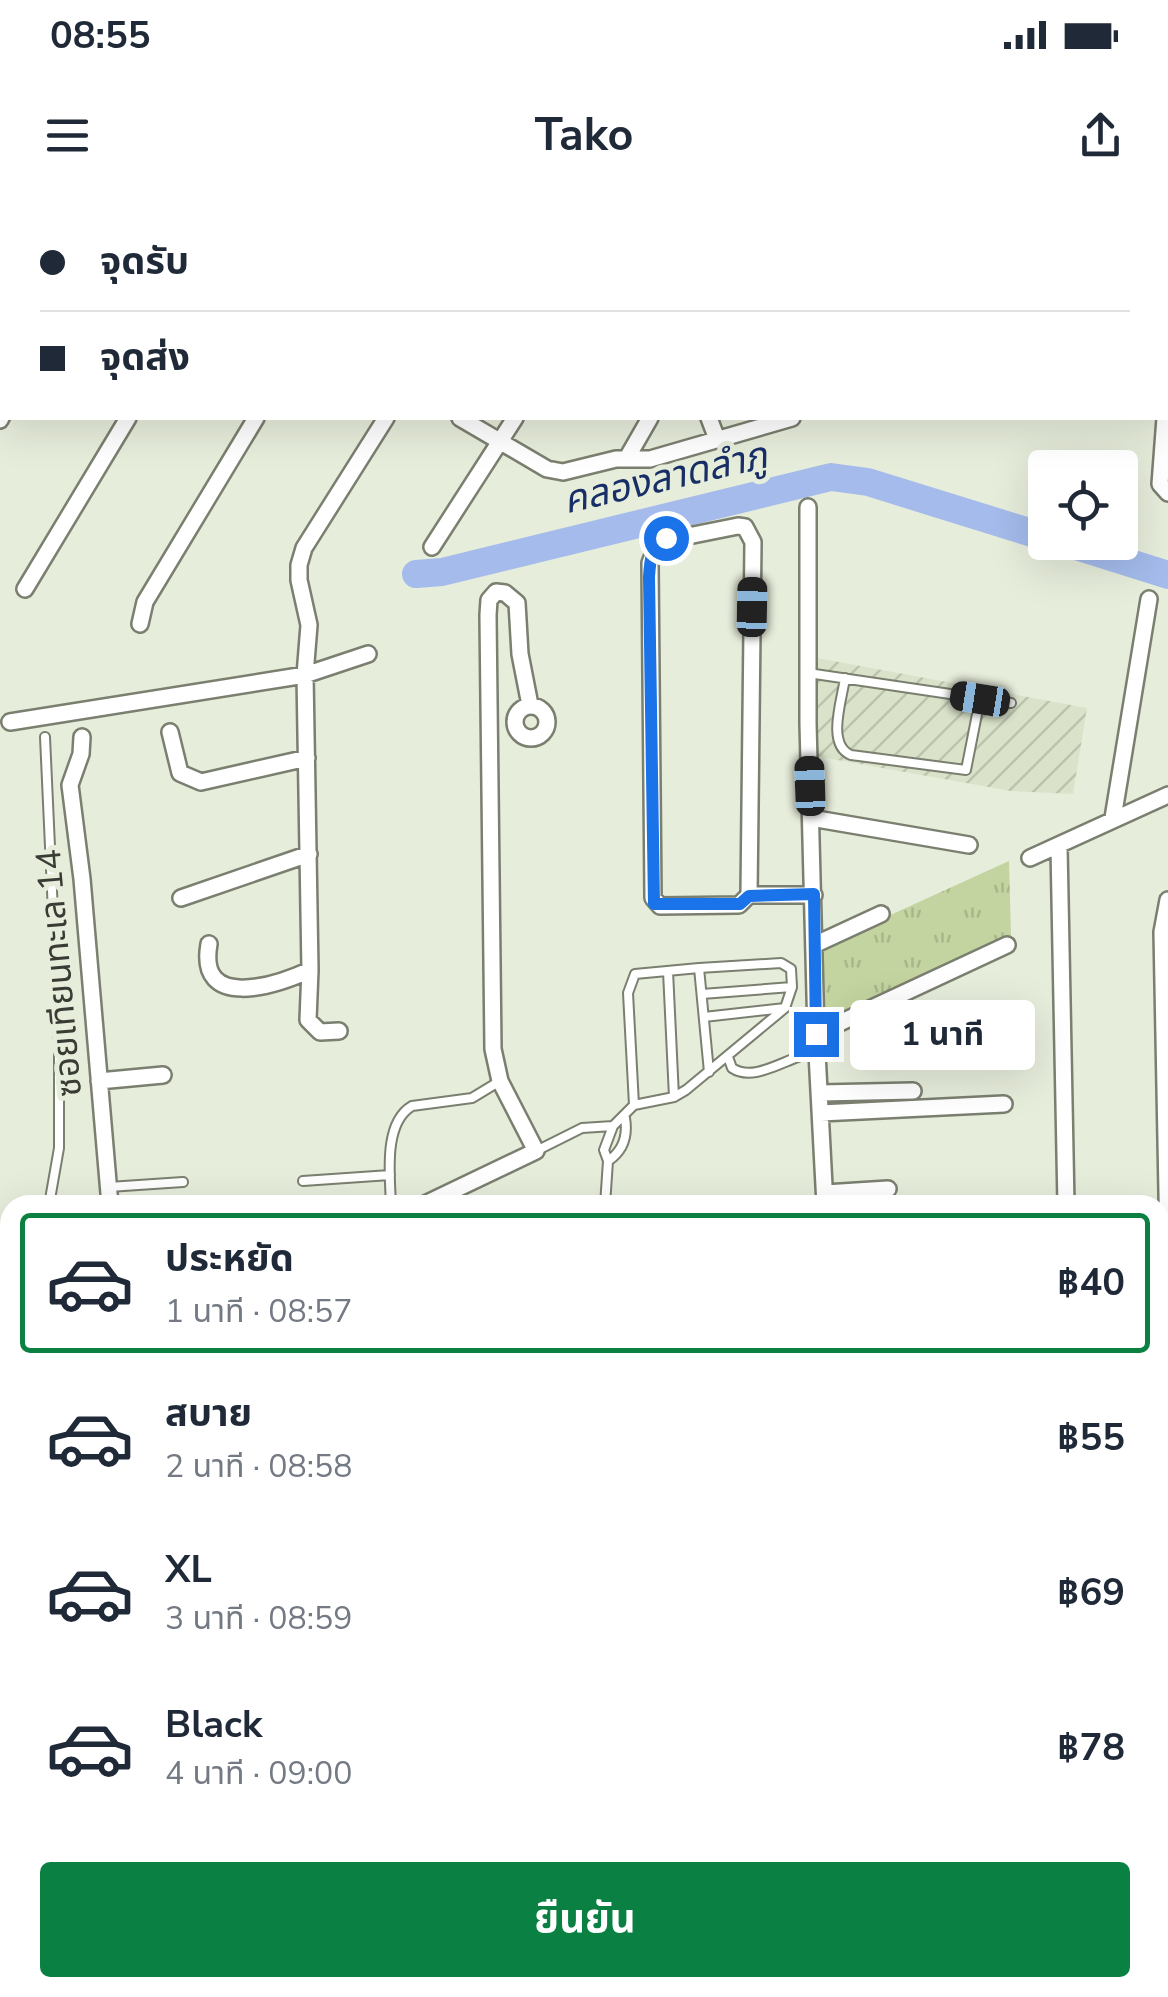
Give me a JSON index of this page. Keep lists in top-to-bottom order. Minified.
{"streets":{"street":["ซอยเทียนทะเล 14"]},"water":["คลองลาดลำภู"],"page":{"status":"08:55","header":"Tako","banner":["จุดรับ","จุดส่ง"],"bubble":"1 นาที","list":[{"name":"ประหยัด","note":"1 นาที · 08:57","value":"฿40"},{"name":"สบาย","note":"2 นาที · 08:58","value":"฿55"},{"name":"XL","note":"3 นาที · 08:59","value":"฿69"},{"name":"Black","note":"4 นาที · 09:00","value":"฿78"}],"buttons":"ยืนยัน"}}
